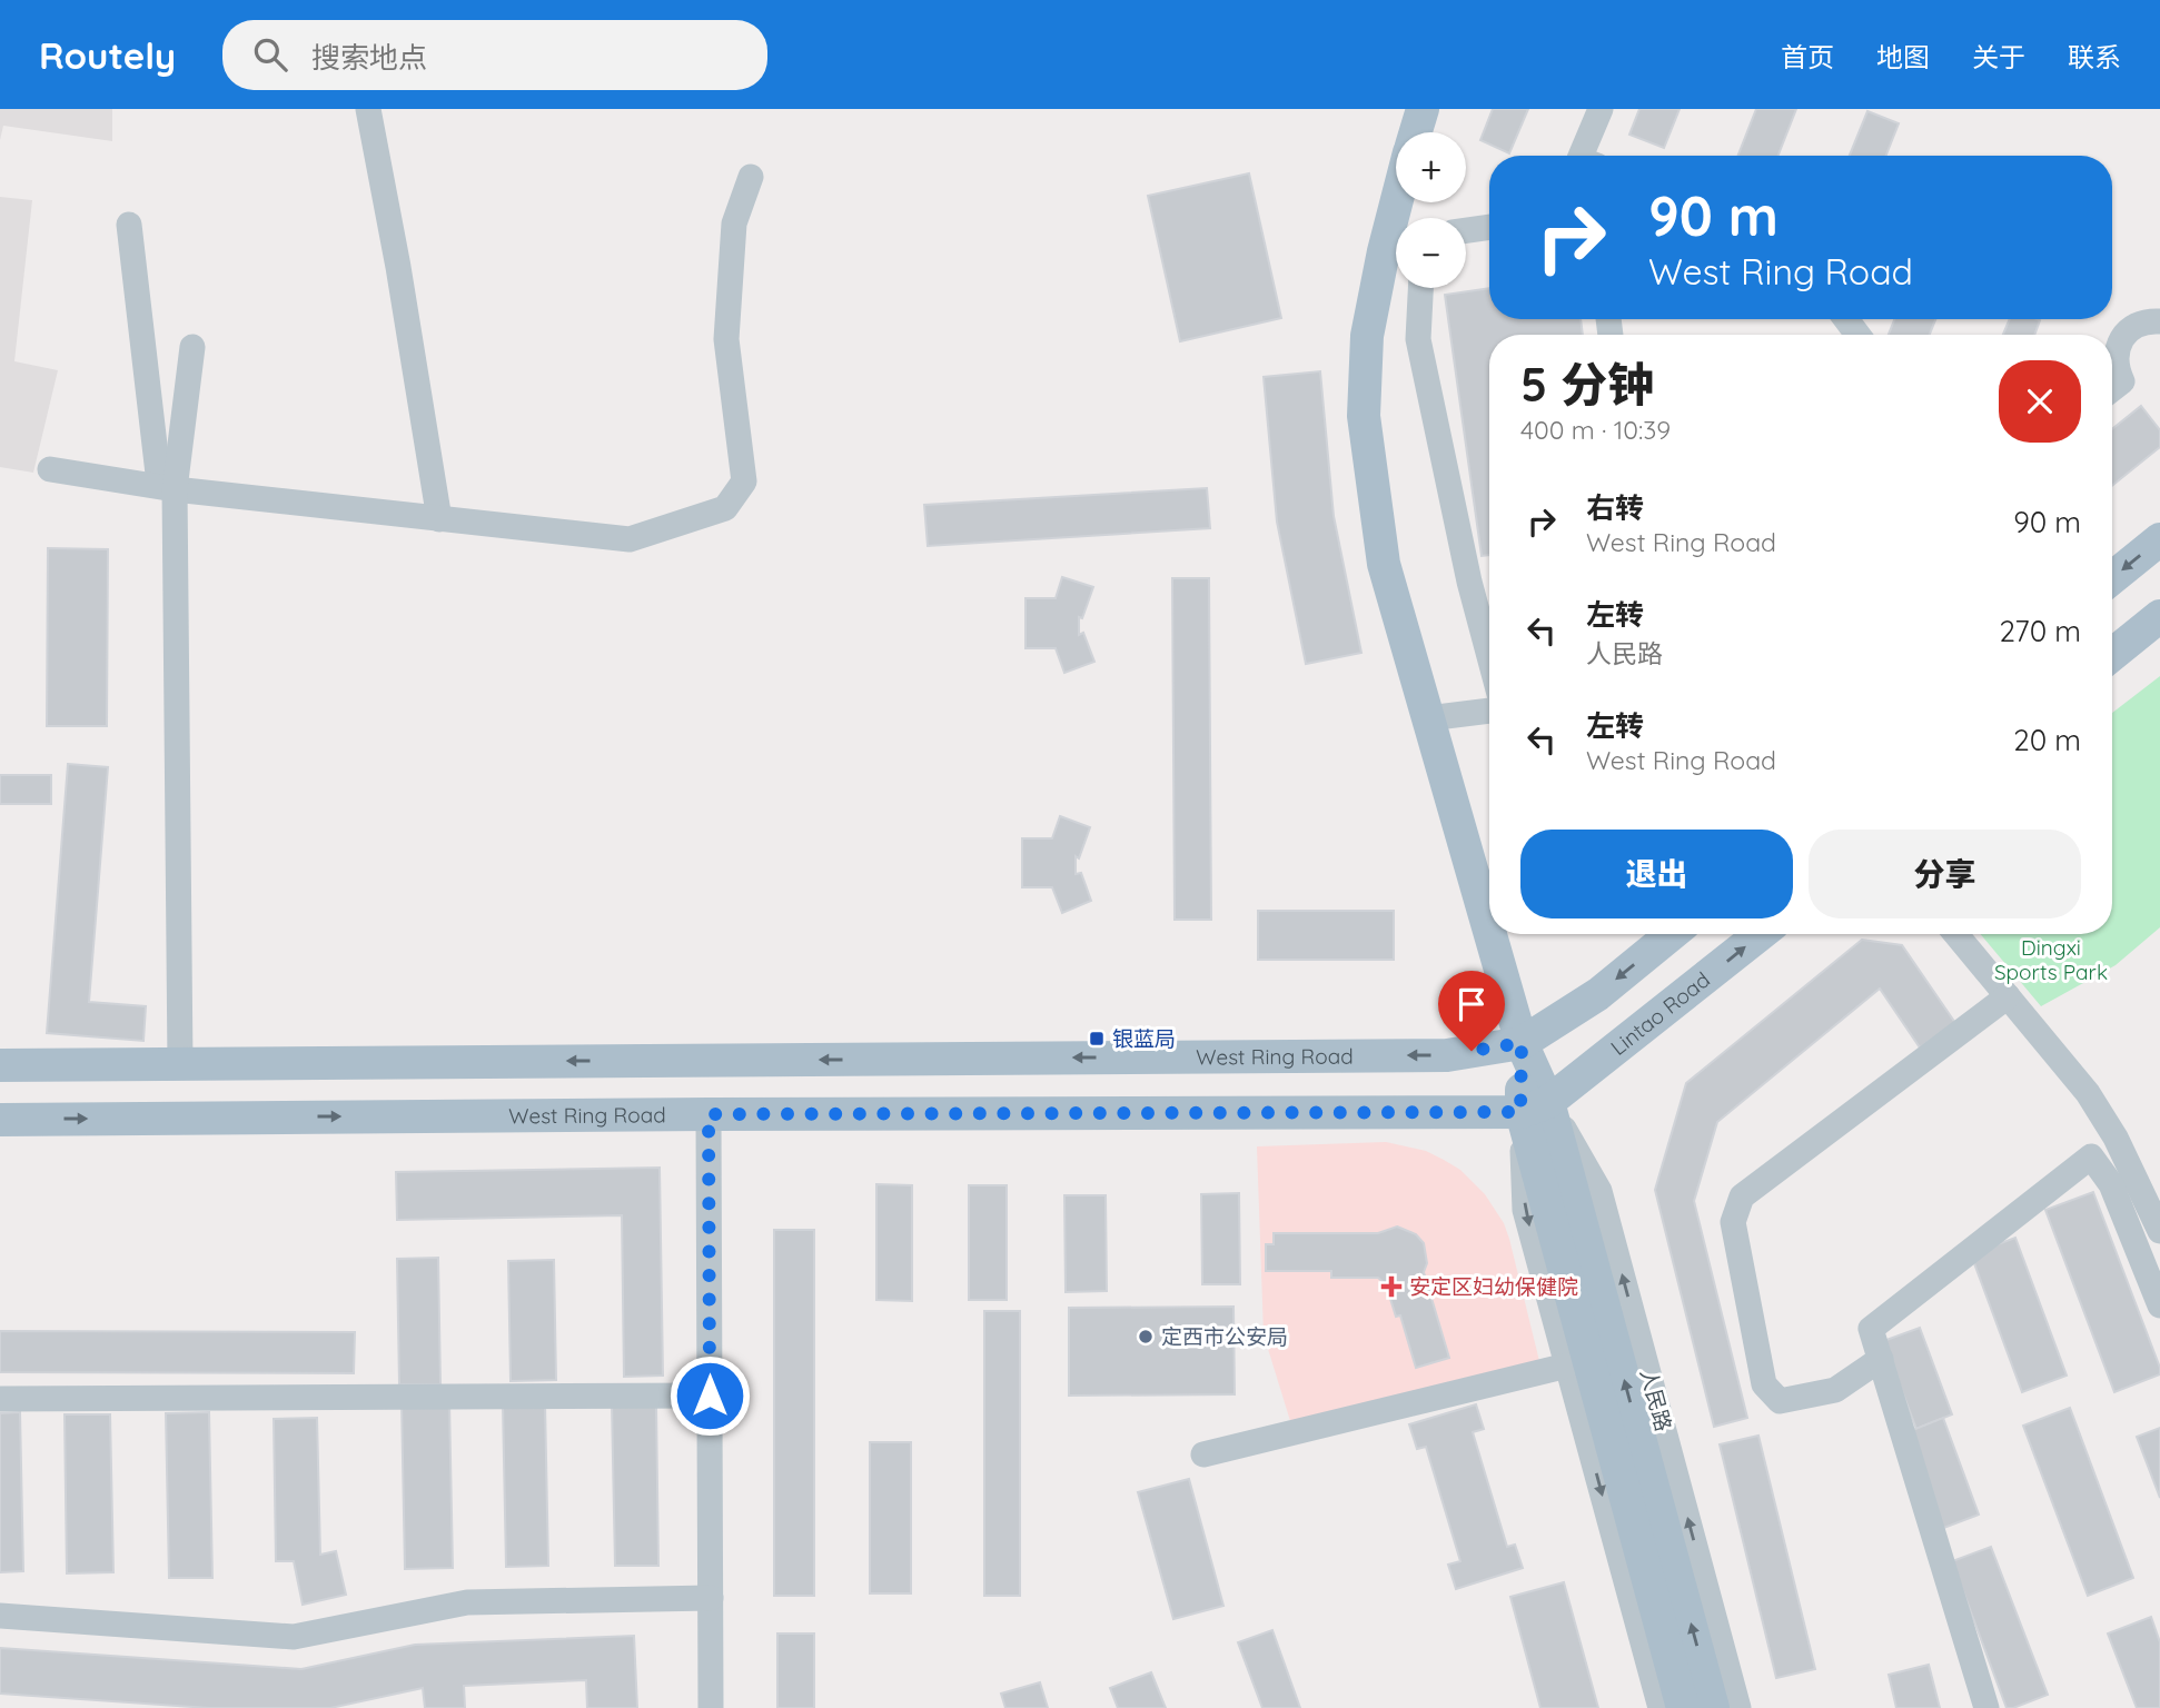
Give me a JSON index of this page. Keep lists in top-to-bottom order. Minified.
{"streets":{"main road":["Lintao Road","West Ring Road","人民路"]},"crossings":[["Lintao Road","West Ring Road"],["Lintao Road","人民路"],["West Ring Road","人民路"]],"parks":["Dingxi Sports Park"],"places":{"transit":["银蓝局"],"health":["安定区妇幼保健院"],"other":["定西市公安局"]},"page":{"header":"Routely","search":"搜索地点","nav":["首页","地图","关于","联系"],"map_buttons":["+","−"],"turn":["90 m","West Ring Road"],"heading":["5 分钟","400 m · 10:39"],"list":[{"name":"右转","note":"West Ring Road","value":"90 m"},{"name":"左转","note":"人民路","value":"270 m"},{"name":"左转","note":"West Ring Road","value":"20 m"}],"buttons":["退出","分享"]}}
